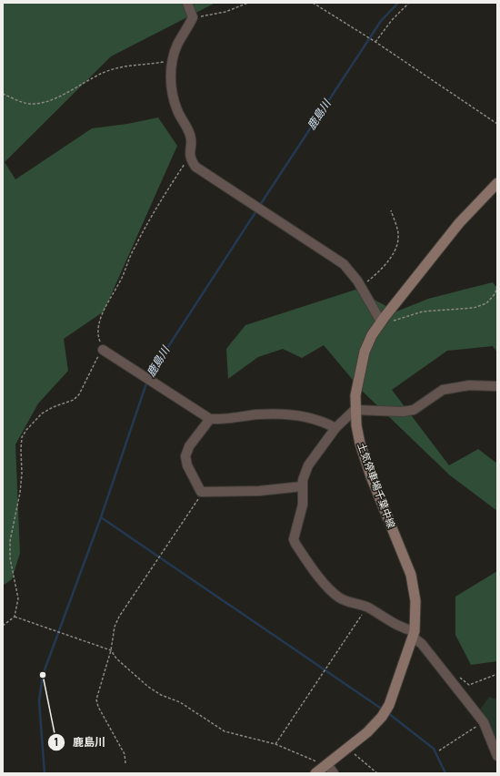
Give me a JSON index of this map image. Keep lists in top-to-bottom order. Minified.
{"streets":{"main road":["土気停車場千葉中線"]},"water":["鹿島川"],"places":["鹿島川"]}
